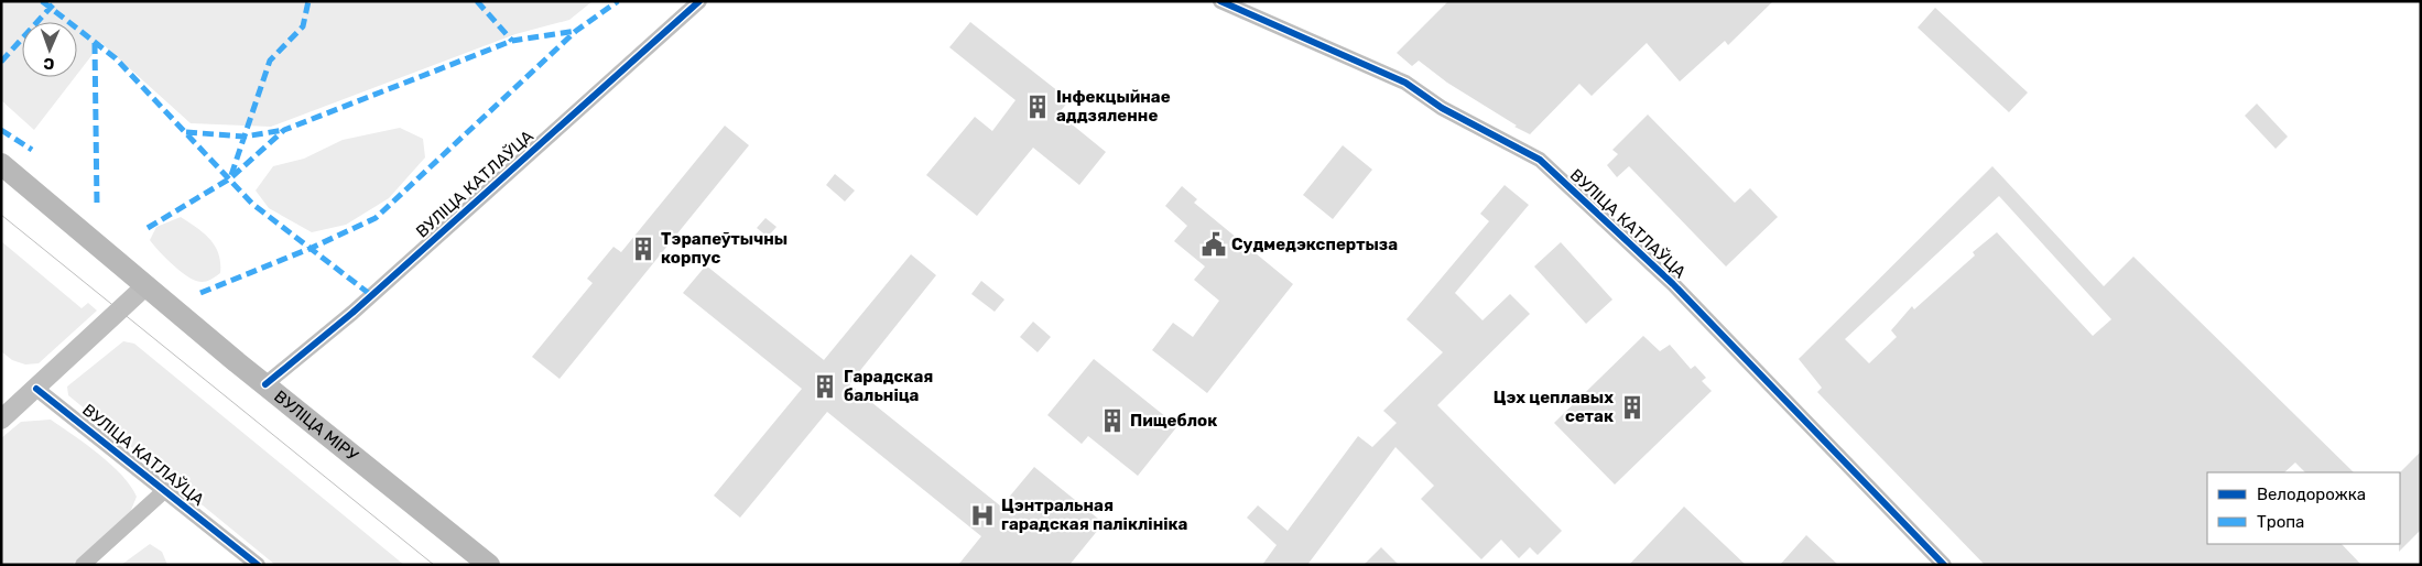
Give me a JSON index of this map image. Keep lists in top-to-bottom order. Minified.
{"streets":{"main road":["ВУЛІЦА МІРУ"],"street":["ВУЛІЦА КАТЛАЎЦА"]},"crossings":[["ВУЛІЦА КАТЛАЎЦА","ВУЛІЦА МІРУ"]],"places":{"building":["Інфекцыйнае аддзяленне","Тэрапеўтычны корпус","Гарадская бальніца","Цэх цеплавых сетак","Пищеблок"],"public building":["Судмедэкспертыза"],"hospital":["Цэнтральная гарадская паліклініка"]},"legend":["Велодорожка","Тропа"],"north":"bottom"}
